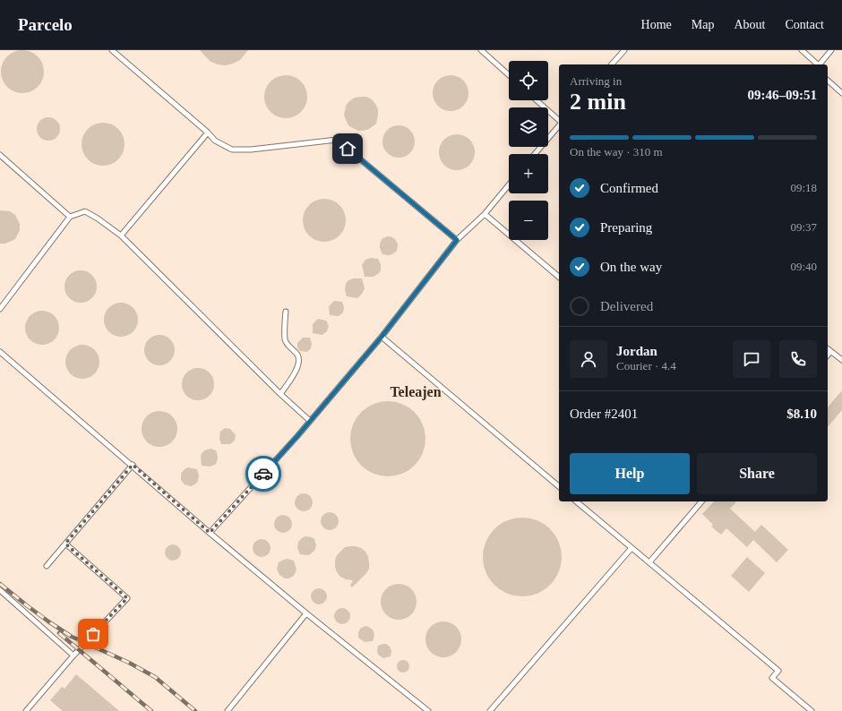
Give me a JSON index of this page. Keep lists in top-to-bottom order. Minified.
{"districts":["Teleajen"],"page":{"header":"Parcelo","nav":["Home","Map","About","Contact"],"map_buttons":["+","−"],"heading":["2 min","Arriving in","09:46–09:51"],"panel":["Jordan","Courier · 4.4","Order #2401","$8.10"],"bar":"On the way · 310 m","list":[["Confirmed","09:18"],["Preparing","09:37"],["On the way","09:40"],"Delivered"],"buttons":["Help","Share"]}}
